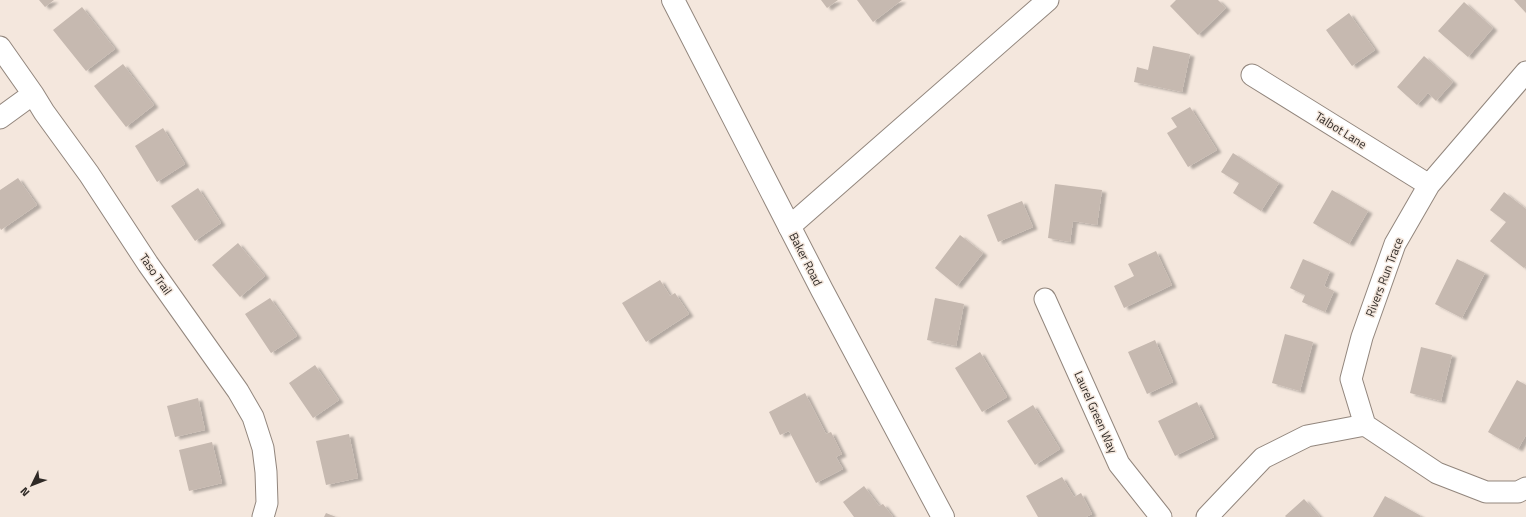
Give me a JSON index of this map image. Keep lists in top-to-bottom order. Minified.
{"streets":{"main road":["Baker Road"],"street":["Talbot Lane","Taso Trail","Rivers Run Trace","Laurel Green Way"]},"crossings":[["Talbot Lane","Rivers Run Trace"]],"north":"bottom left"}
